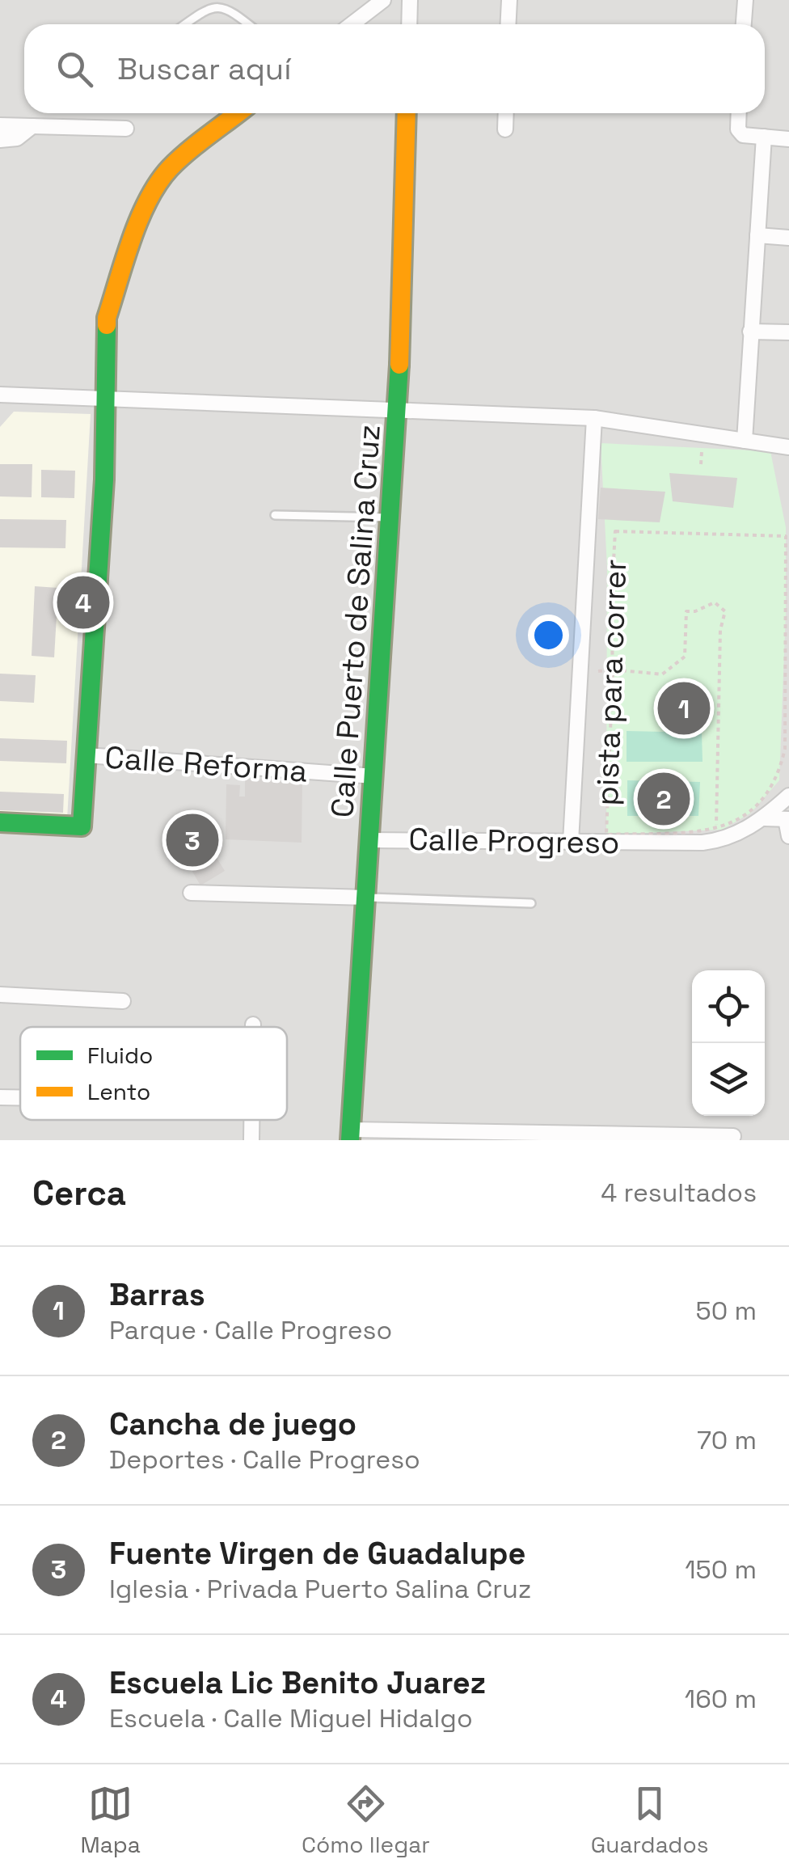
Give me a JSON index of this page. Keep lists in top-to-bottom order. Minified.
{"streets":{"street":["Calle Puerto de Salina Cruz","Calle Reforma","Calle Progreso"],"path":["pista para correr"]},"crossings":[["Calle Puerto de Salina Cruz","Calle Reforma"],["Calle Puerto de Salina Cruz","Calle Progreso"]],"legend":["Fluido","Lento"],"page":{"search":"Buscar aquí","pins":["4","1","2","3"],"heading":["Cerca","4 resultados"],"list":[{"mark":"1","name":"Barras","note":"Parque · Calle Progreso","value":"50 m"},{"mark":"2","name":"Cancha de juego","note":"Deportes · Calle Progreso","value":"70 m"},{"mark":"3","name":"Fuente Virgen de Guadalupe","note":"Iglesia · Privada Puerto Salina Cruz","value":"150 m"},{"mark":"4","name":"Escuela Lic Benito Juarez","note":"Escuela · Calle Miguel Hidalgo","value":"160 m"}],"nav":["Mapa","Cómo llegar","Guardados"]}}
